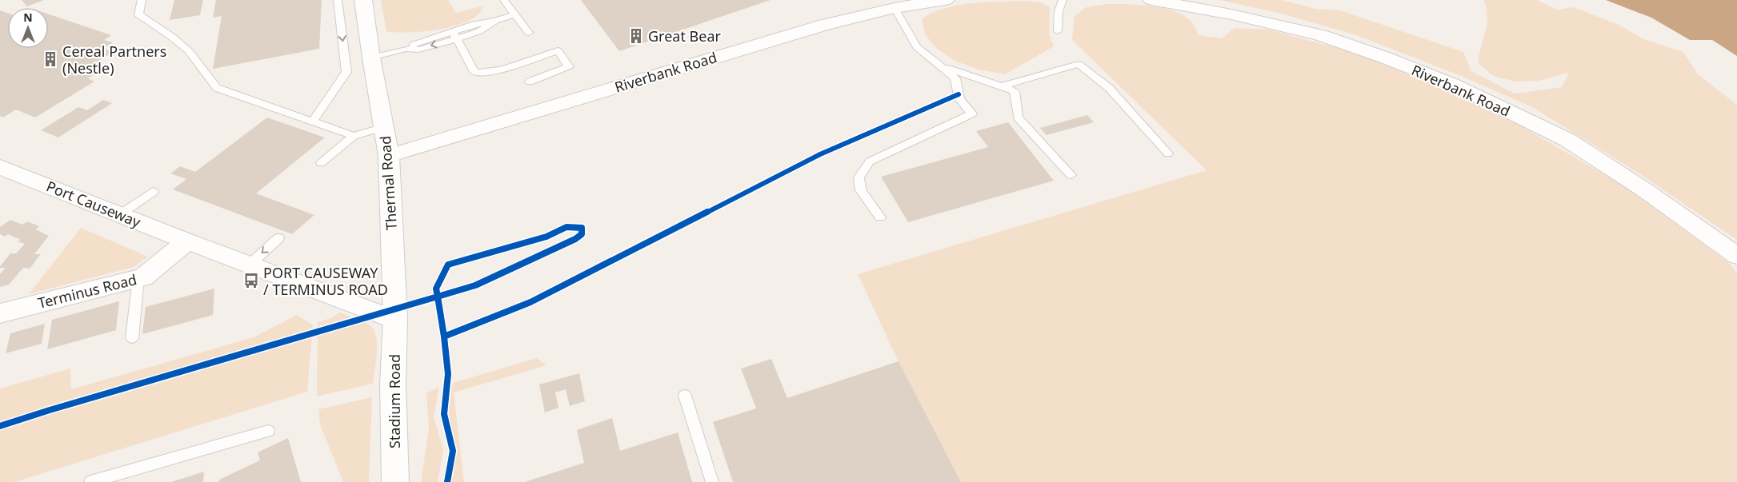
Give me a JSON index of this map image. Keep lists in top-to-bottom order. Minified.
{"streets":{"street":["Riverbank Road","Thermal Road","Port Causeway","Terminus Road","Stadium Road"]},"crossings":[["Riverbank Road","Thermal Road"],["Thermal Road","Port Causeway"],["Thermal Road","Stadium Road"],["Port Causeway","Terminus Road"],["Port Causeway","Stadium Road"]],"places":{"building":["Great Bear","Cereal Partners (Nestle)"],"bus stop":["PORT CAUSEWAY / TERMINUS ROAD"]},"north":"top"}
